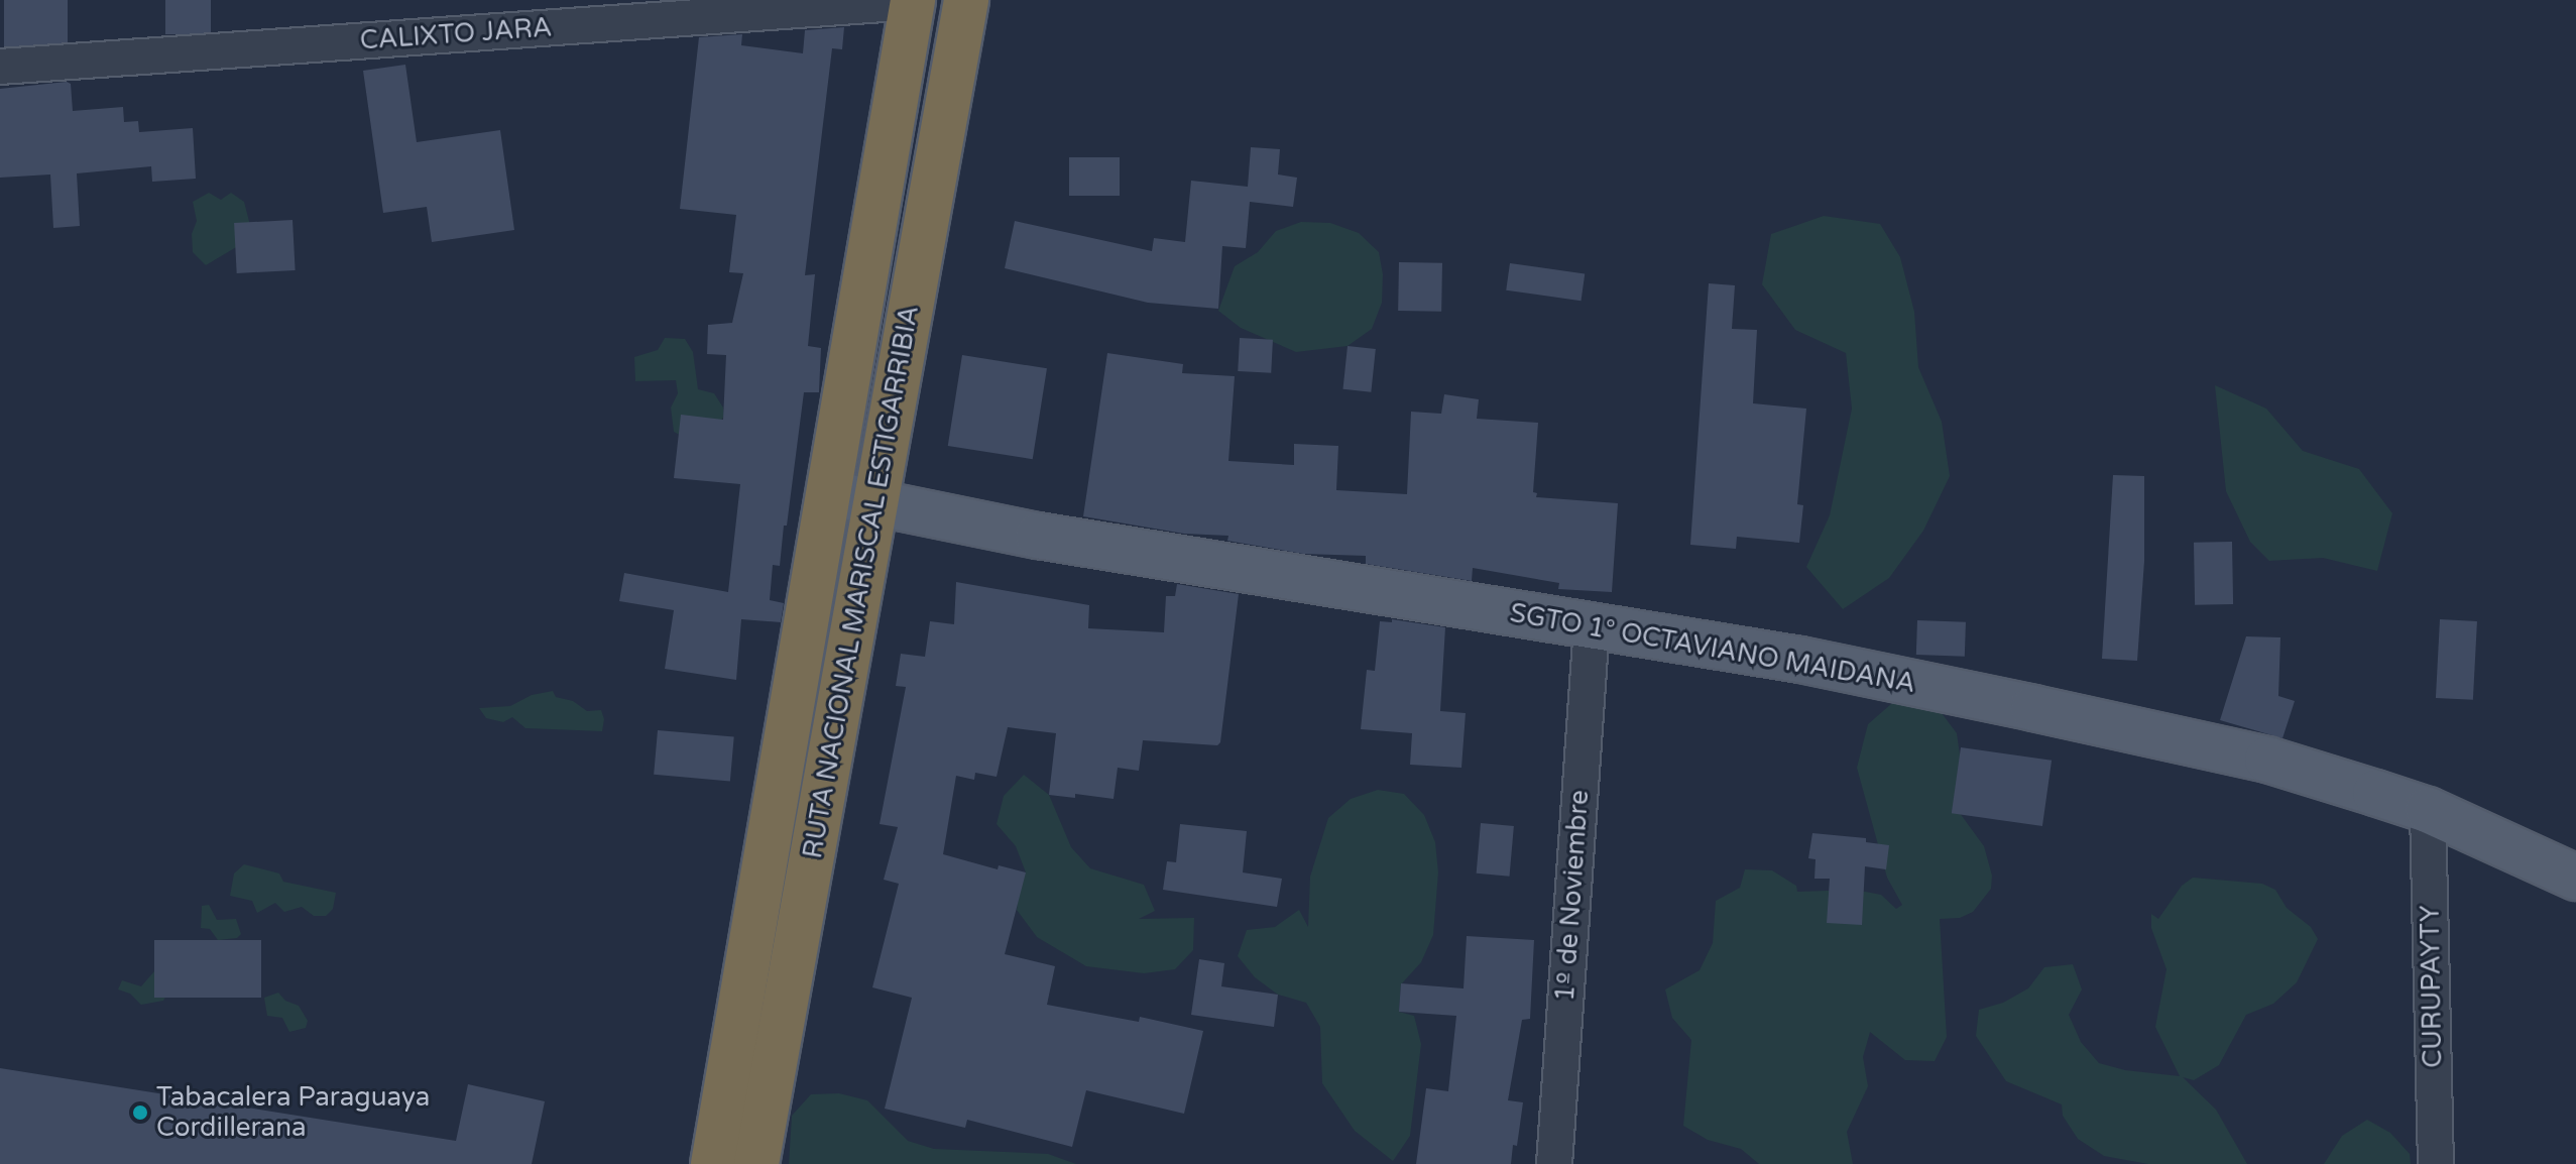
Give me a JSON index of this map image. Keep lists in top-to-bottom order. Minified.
{"streets":{"highway":["RUTA NACIONAL MARISCAL ESTIGARRIBIA"],"main road":["SGTO 1° OCTAVIANO MAIDANA"],"street":["CALIXTO JARA","1º de Noviembre","CURUPAYTY"]},"crossings":[["CALIXTO JARA","RUTA NACIONAL MARISCAL ESTIGARRIBIA"],["RUTA NACIONAL MARISCAL ESTIGARRIBIA","SGTO 1° OCTAVIANO MAIDANA"],["SGTO 1° OCTAVIANO MAIDANA","1º de Noviembre"],["SGTO 1° OCTAVIANO MAIDANA","CURUPAYTY"]],"places":["Tabacalera Paraguaya Cordillerana"]}
